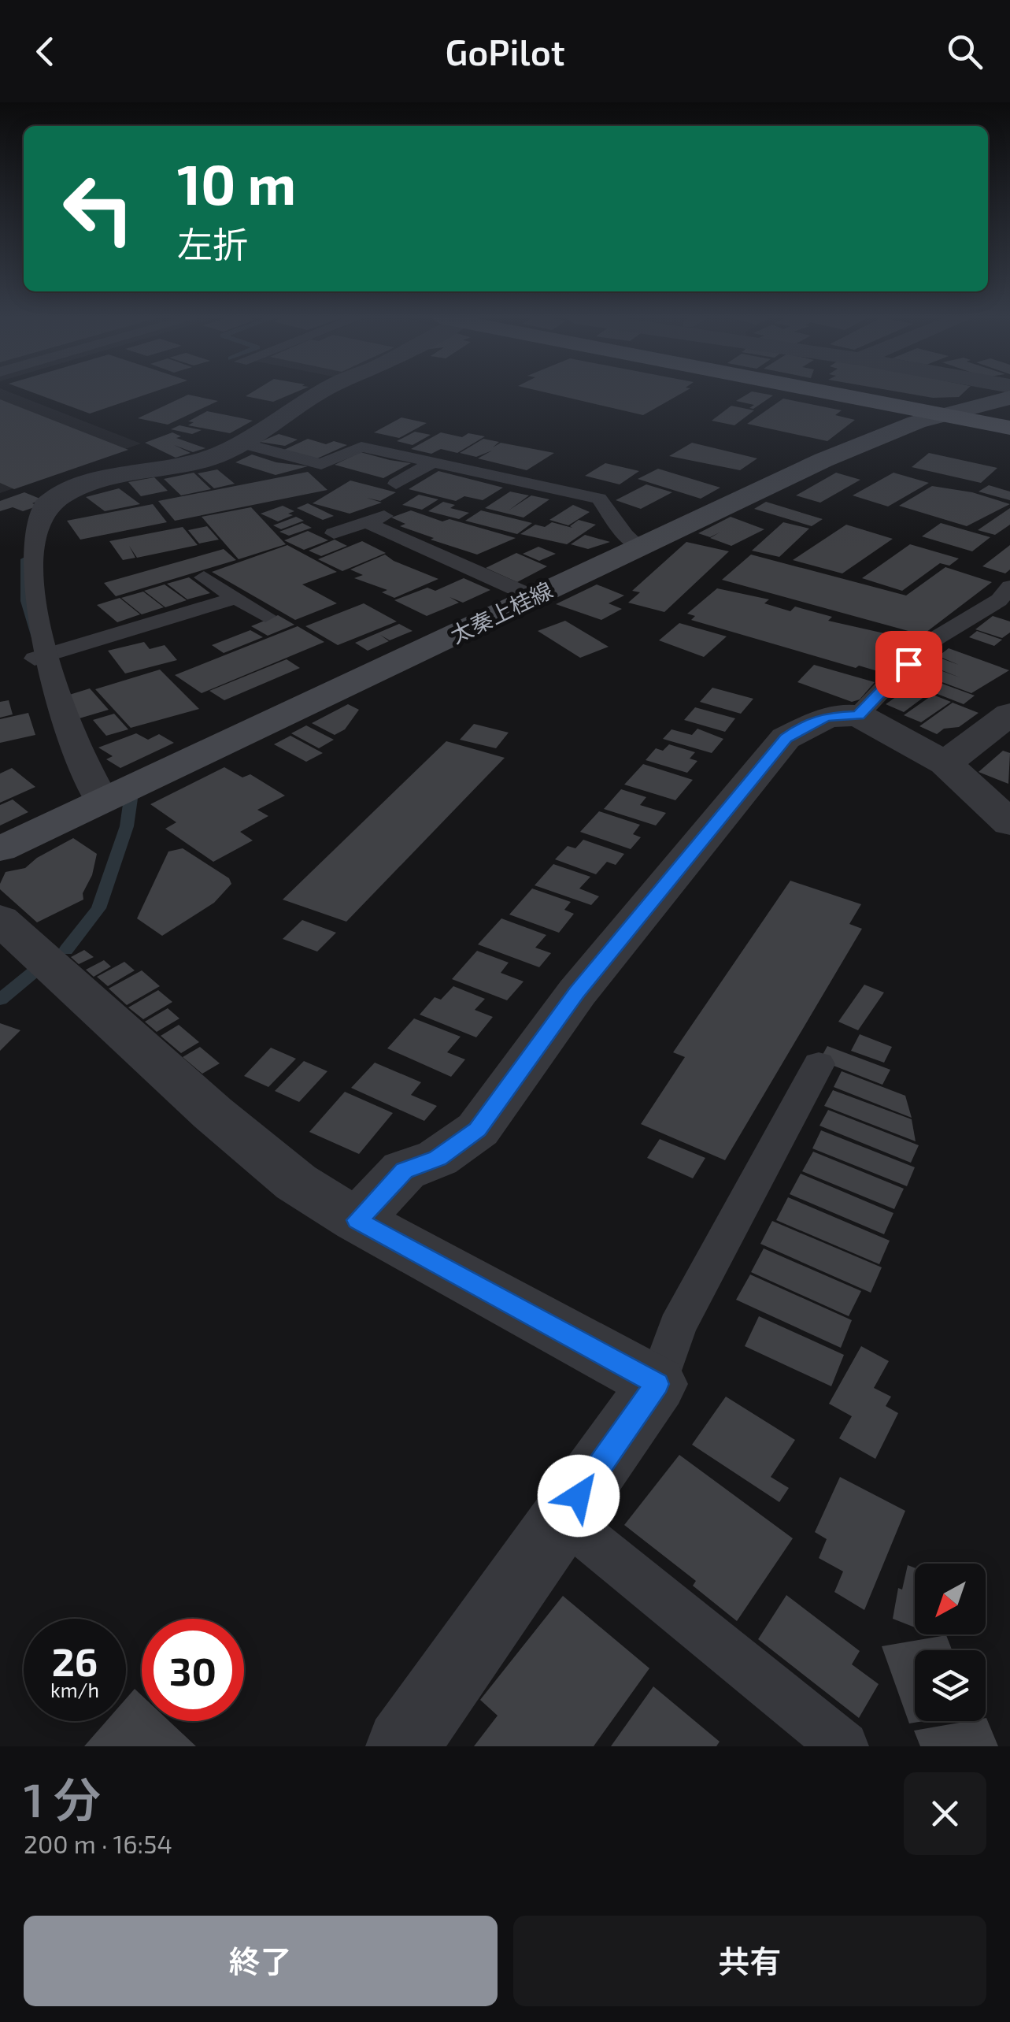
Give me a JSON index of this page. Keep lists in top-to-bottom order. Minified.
{"streets":{"main road":["太秦上桂線"]},"north":"bottom left","page":{"header":"GoPilot","turn":["10 m","左折"],"speed":"26 km/h","limit":"30","heading":["1 分","200 m · 16:54"],"buttons":["終了","共有"]}}
